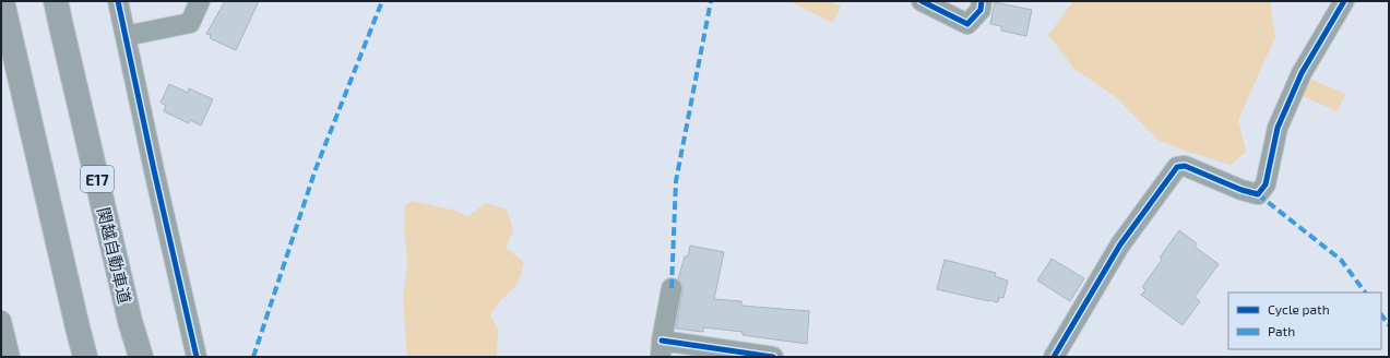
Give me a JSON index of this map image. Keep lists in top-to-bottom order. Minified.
{"streets":{"highway":["E17","関越自動車道"]},"legend":["Cycle path","Path"]}
